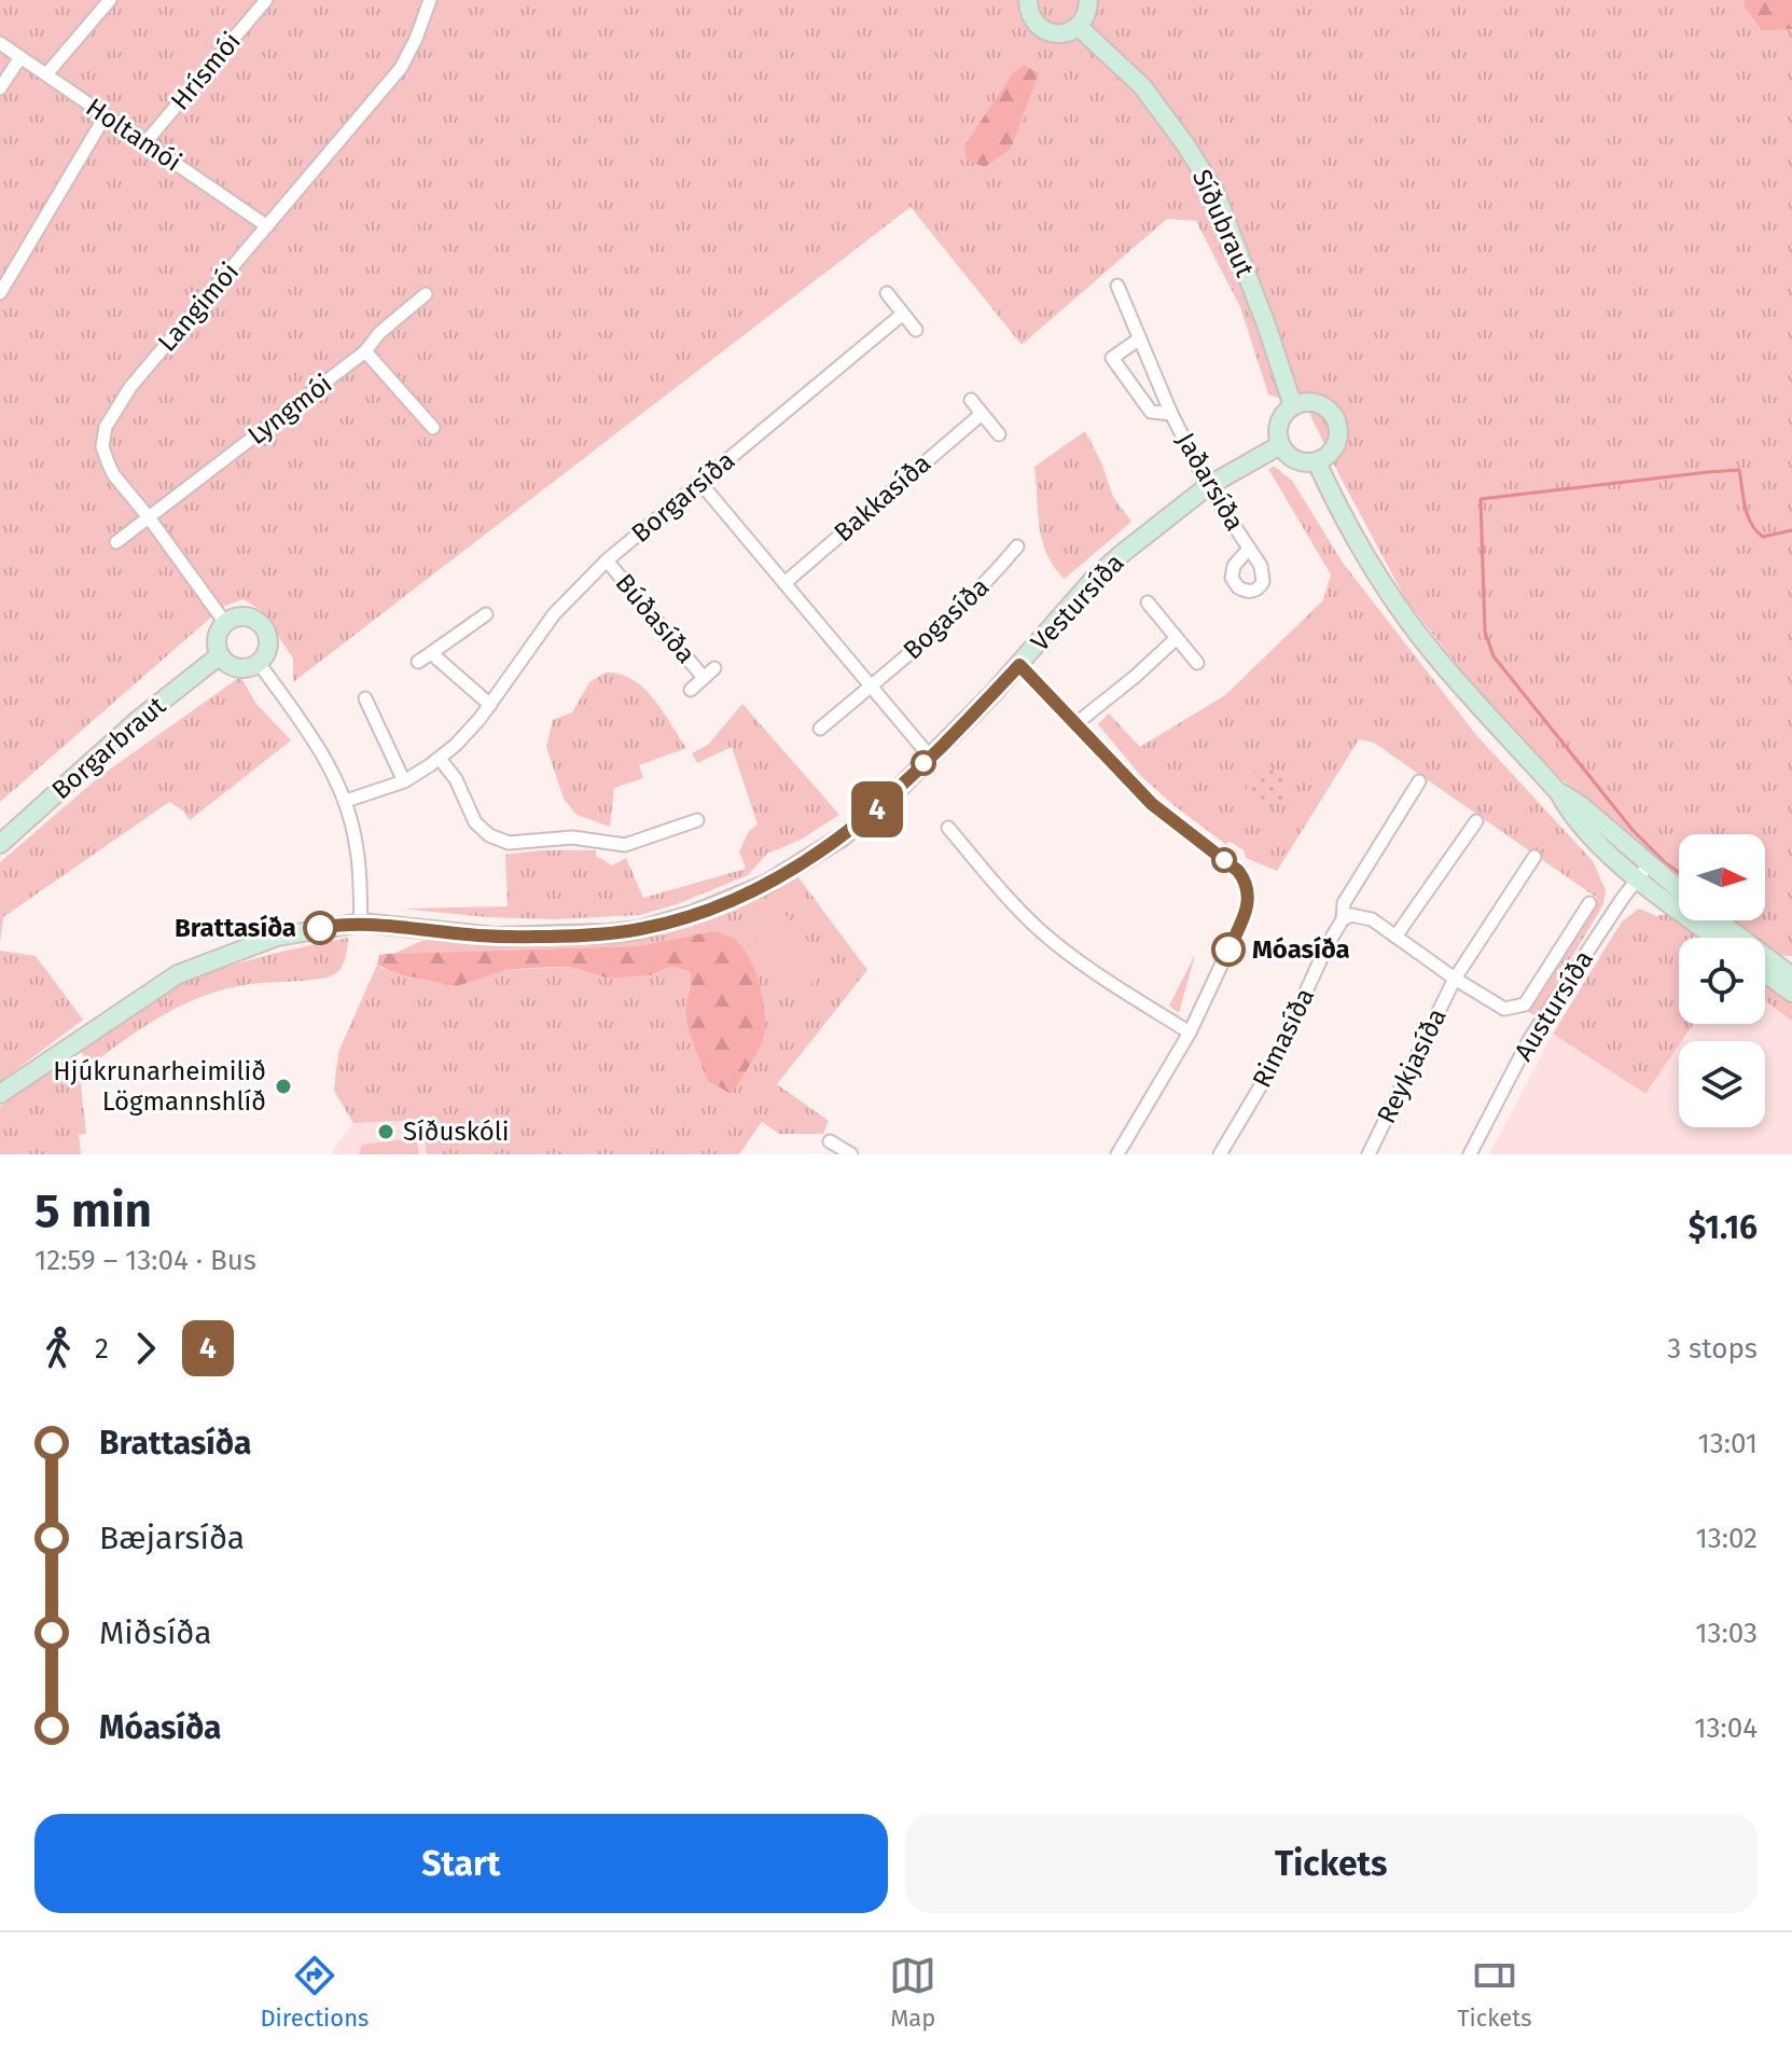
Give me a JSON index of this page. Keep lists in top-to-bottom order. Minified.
{"streets":{"street":["Hrísmói","Holtamói","Síðubraut","Langimói","Lyngmói","Jaðarsíða","Borgarsíða","Bakkasíða","Vestursíða","Búðasíða","Bogasíða","Borgarbraut","Austursíða","Rimasíða","Reykjasíða"]},"crossings":[["Hrísmói","Holtamói"],["Holtamói","Langimói"],["Síðubraut","Vestursíða"],["Langimói","Lyngmói"],["Langimói","Borgarbraut"],["Jaðarsíða","Vestursíða"],["Borgarsíða","Búðasíða"]],"places":["Brattasíða","Móasíða","Hjúkrunarheimilið Lögmannshlíð","Síðuskóli"],"lines":["bus line 4"],"north":"right","page":{"on_map":"4","heading":["5 min","12:59 – 13:04 · Bus","$1.16"],"legs":["2","4","3 stops"],"list":[{"name":"Brattasíða","value":"13:01"},{"name":"Bæjarsíða","value":"13:02"},{"name":"Miðsíða","value":"13:03"},{"name":"Móasíða","value":"13:04"}],"buttons":["Start","Tickets"],"tabs":["Directions","Map","Tickets"]}}
